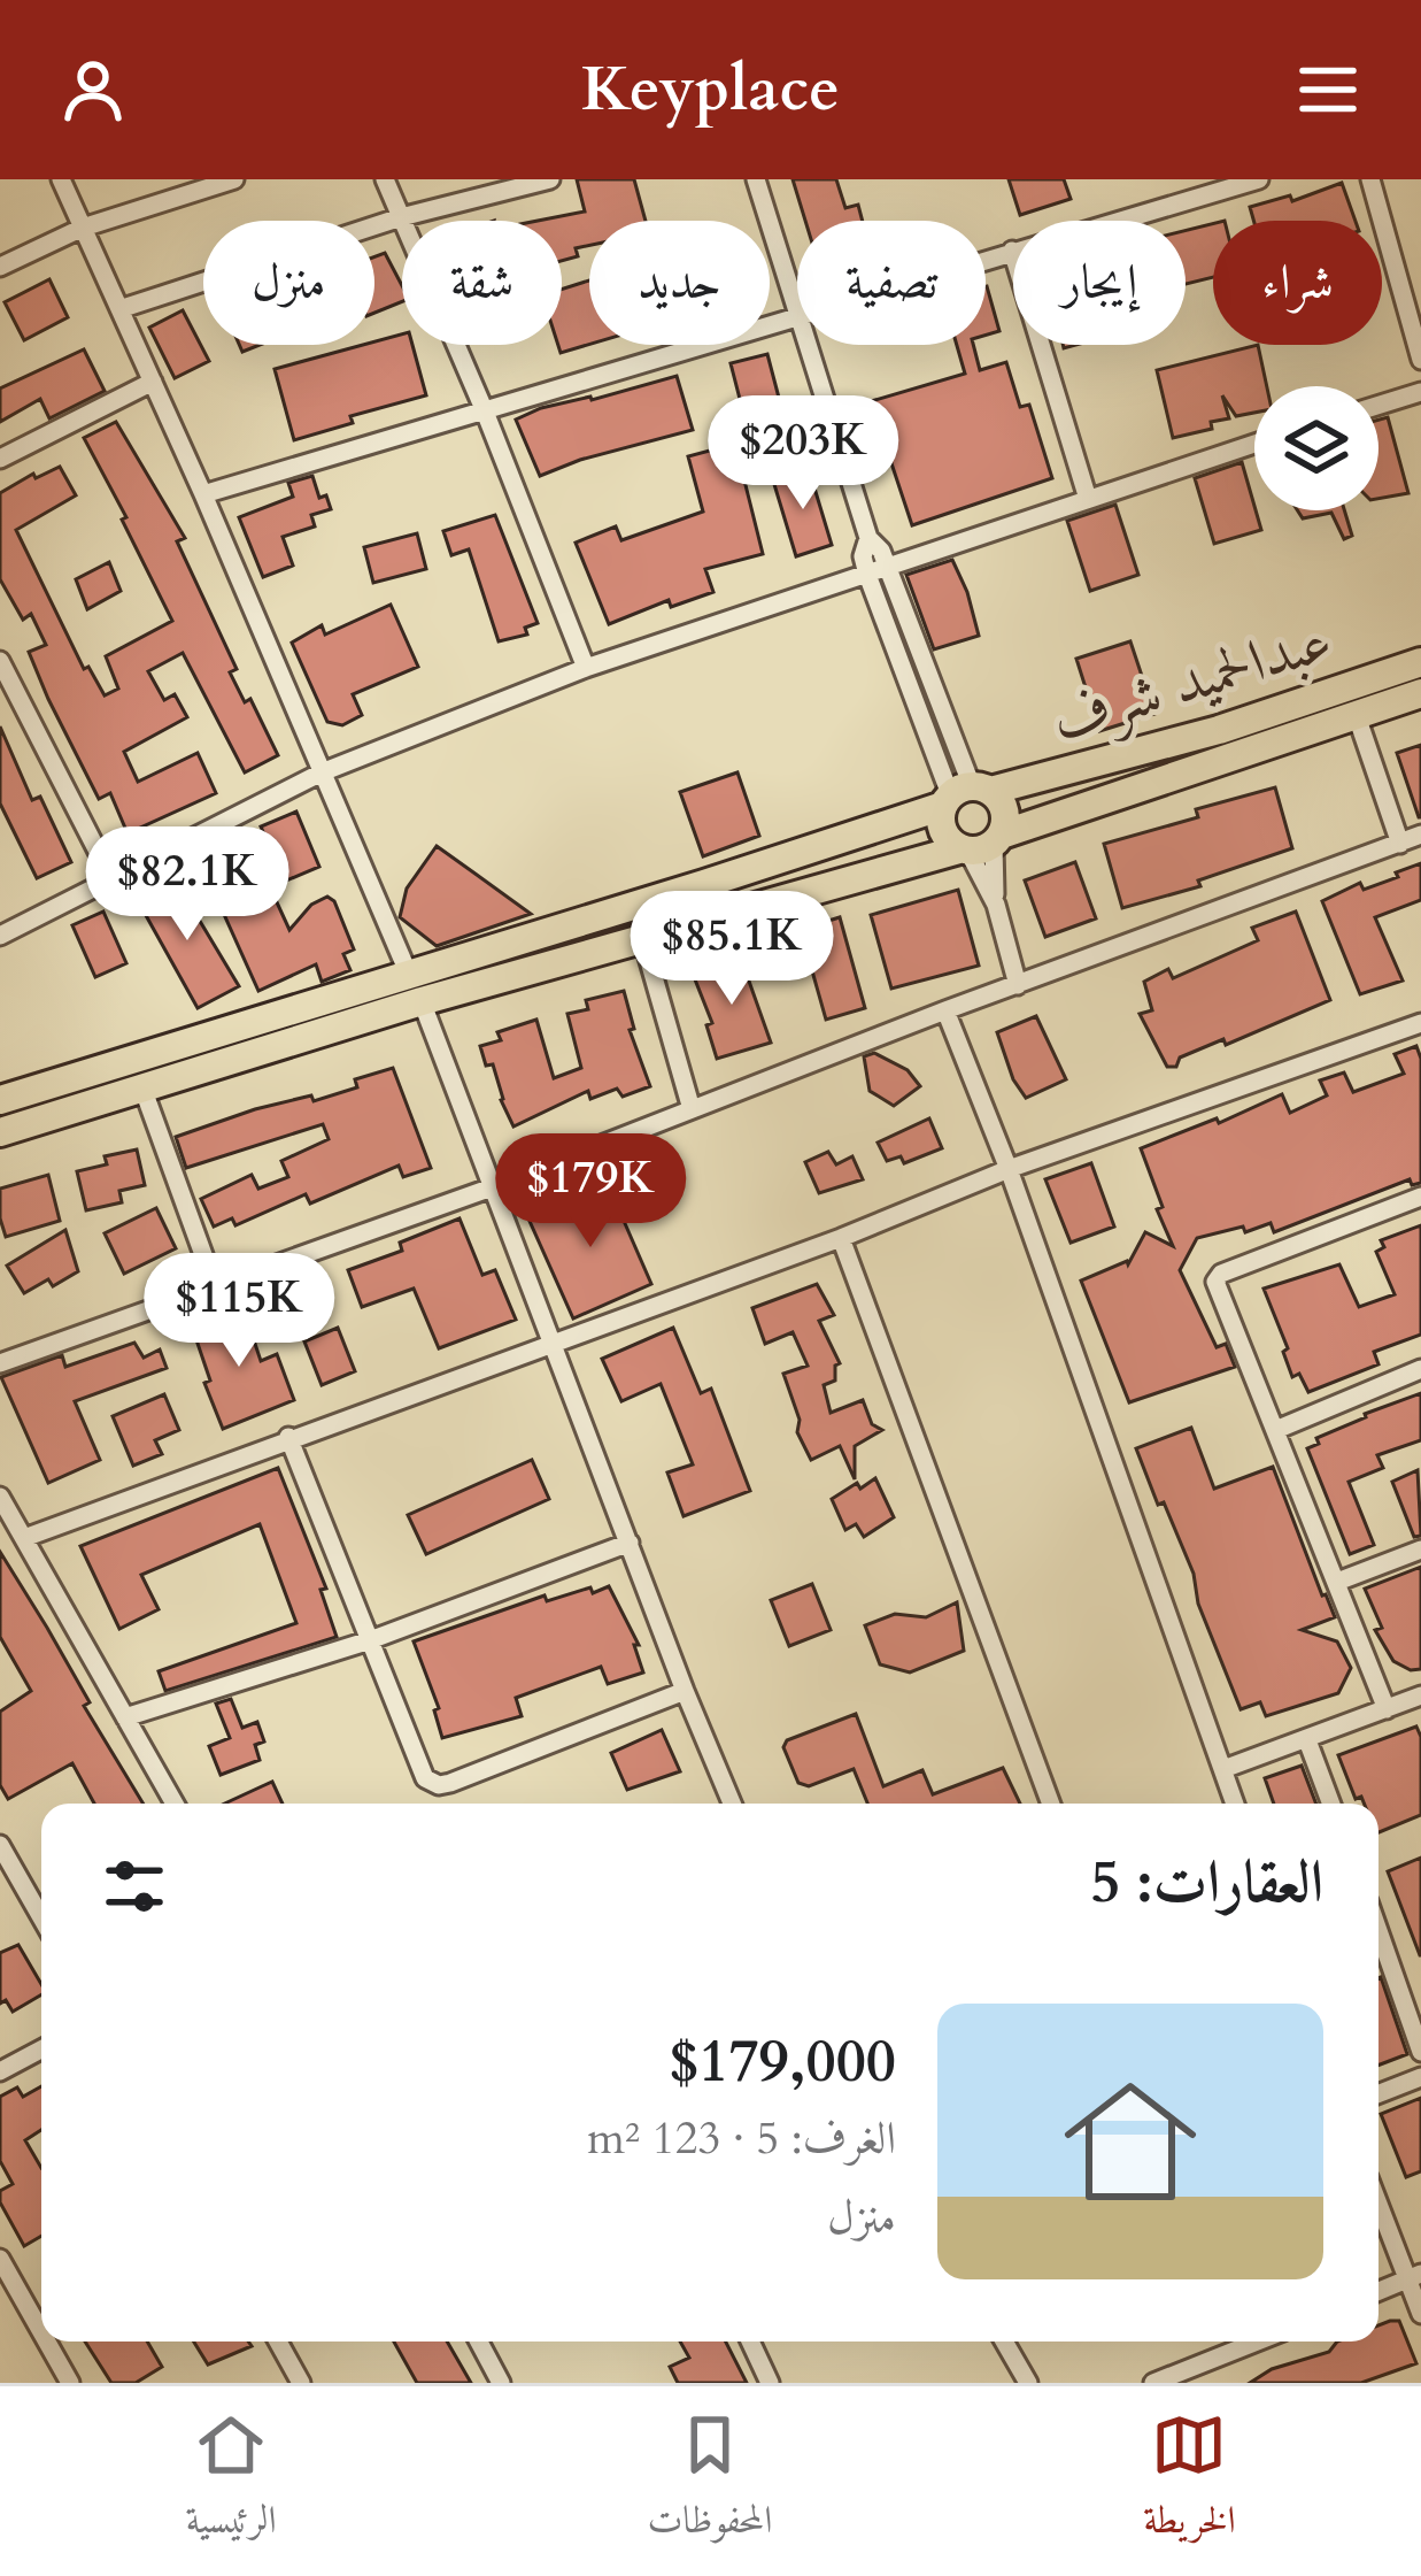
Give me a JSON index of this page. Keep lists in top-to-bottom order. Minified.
{"streets":{"main road":["عبدالحميد شرف"]},"page":{"header":"Keyplace","chip":["شراء","إيجار","تصفية","جديد","شقة","منزل"],"price":["$203K","$82.1K","$85.1K","$179K","$115K"],"heading":"العقارات: 5","list":[{"name":"$179,000","note":"الغرف: 5 · 123 m² · منزل"}],"tabs":["الخريطة","المحفوظات","الرئيسية"]}}
